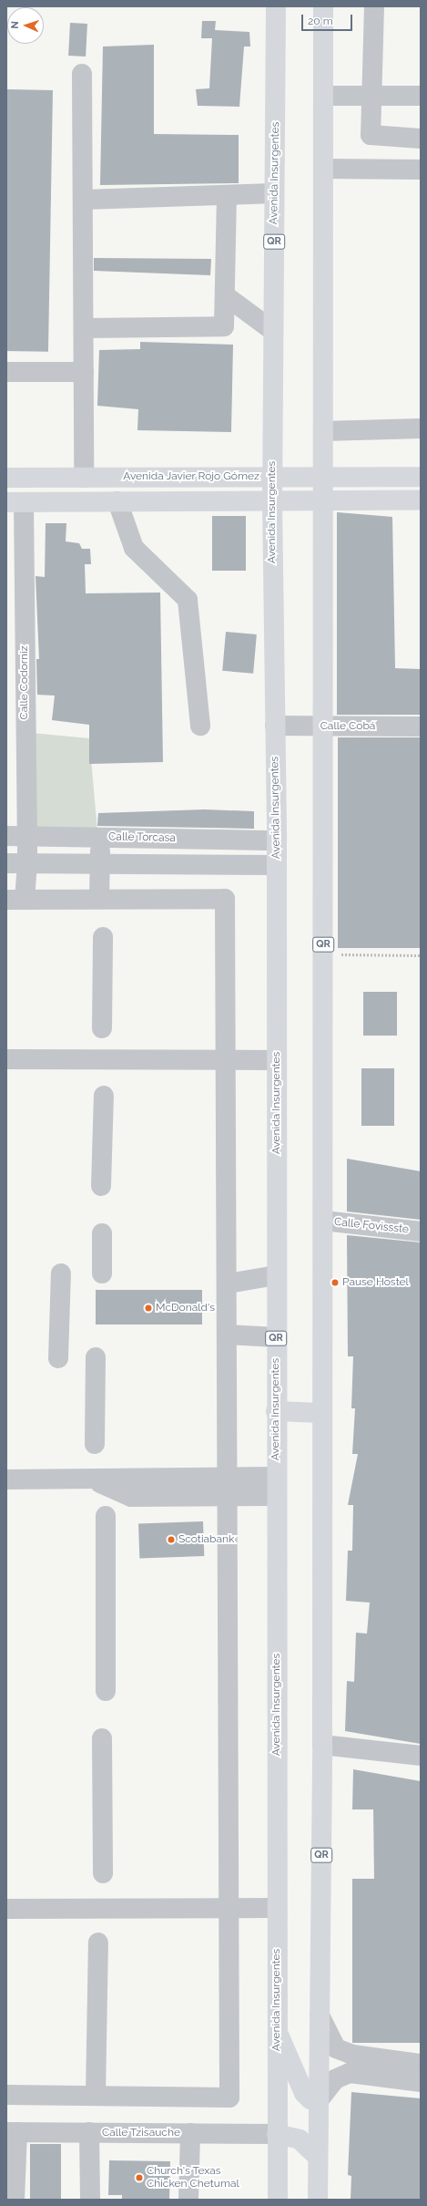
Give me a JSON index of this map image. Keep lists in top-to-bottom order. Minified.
{"streets":{"main road":["Avenida Insurgentes","QR","Avenida Javier Rojo Gómez"],"street":["Calle Codorniz","Calle Cobá","Calle Torcasa","Calle Fovissste","Calle Tzisauche"]},"crossings":[["Avenida Insurgentes","Avenida Javier Rojo Gómez"],["Avenida Insurgentes","Calle Cobá"],["Avenida Insurgentes","Calle Torcasa"],["Avenida Insurgentes","Calle Tzisauche"],["QR","Avenida Javier Rojo Gómez"],["QR","Calle Cobá"],["QR","Calle Fovissste"],["Calle Codorniz","Calle Torcasa"]],"places":["Pause Hostel","McDonald's","Scotiabank","Church's Texas Chicken Chetumal"],"scale_bar":"20 m","north":"left"}
